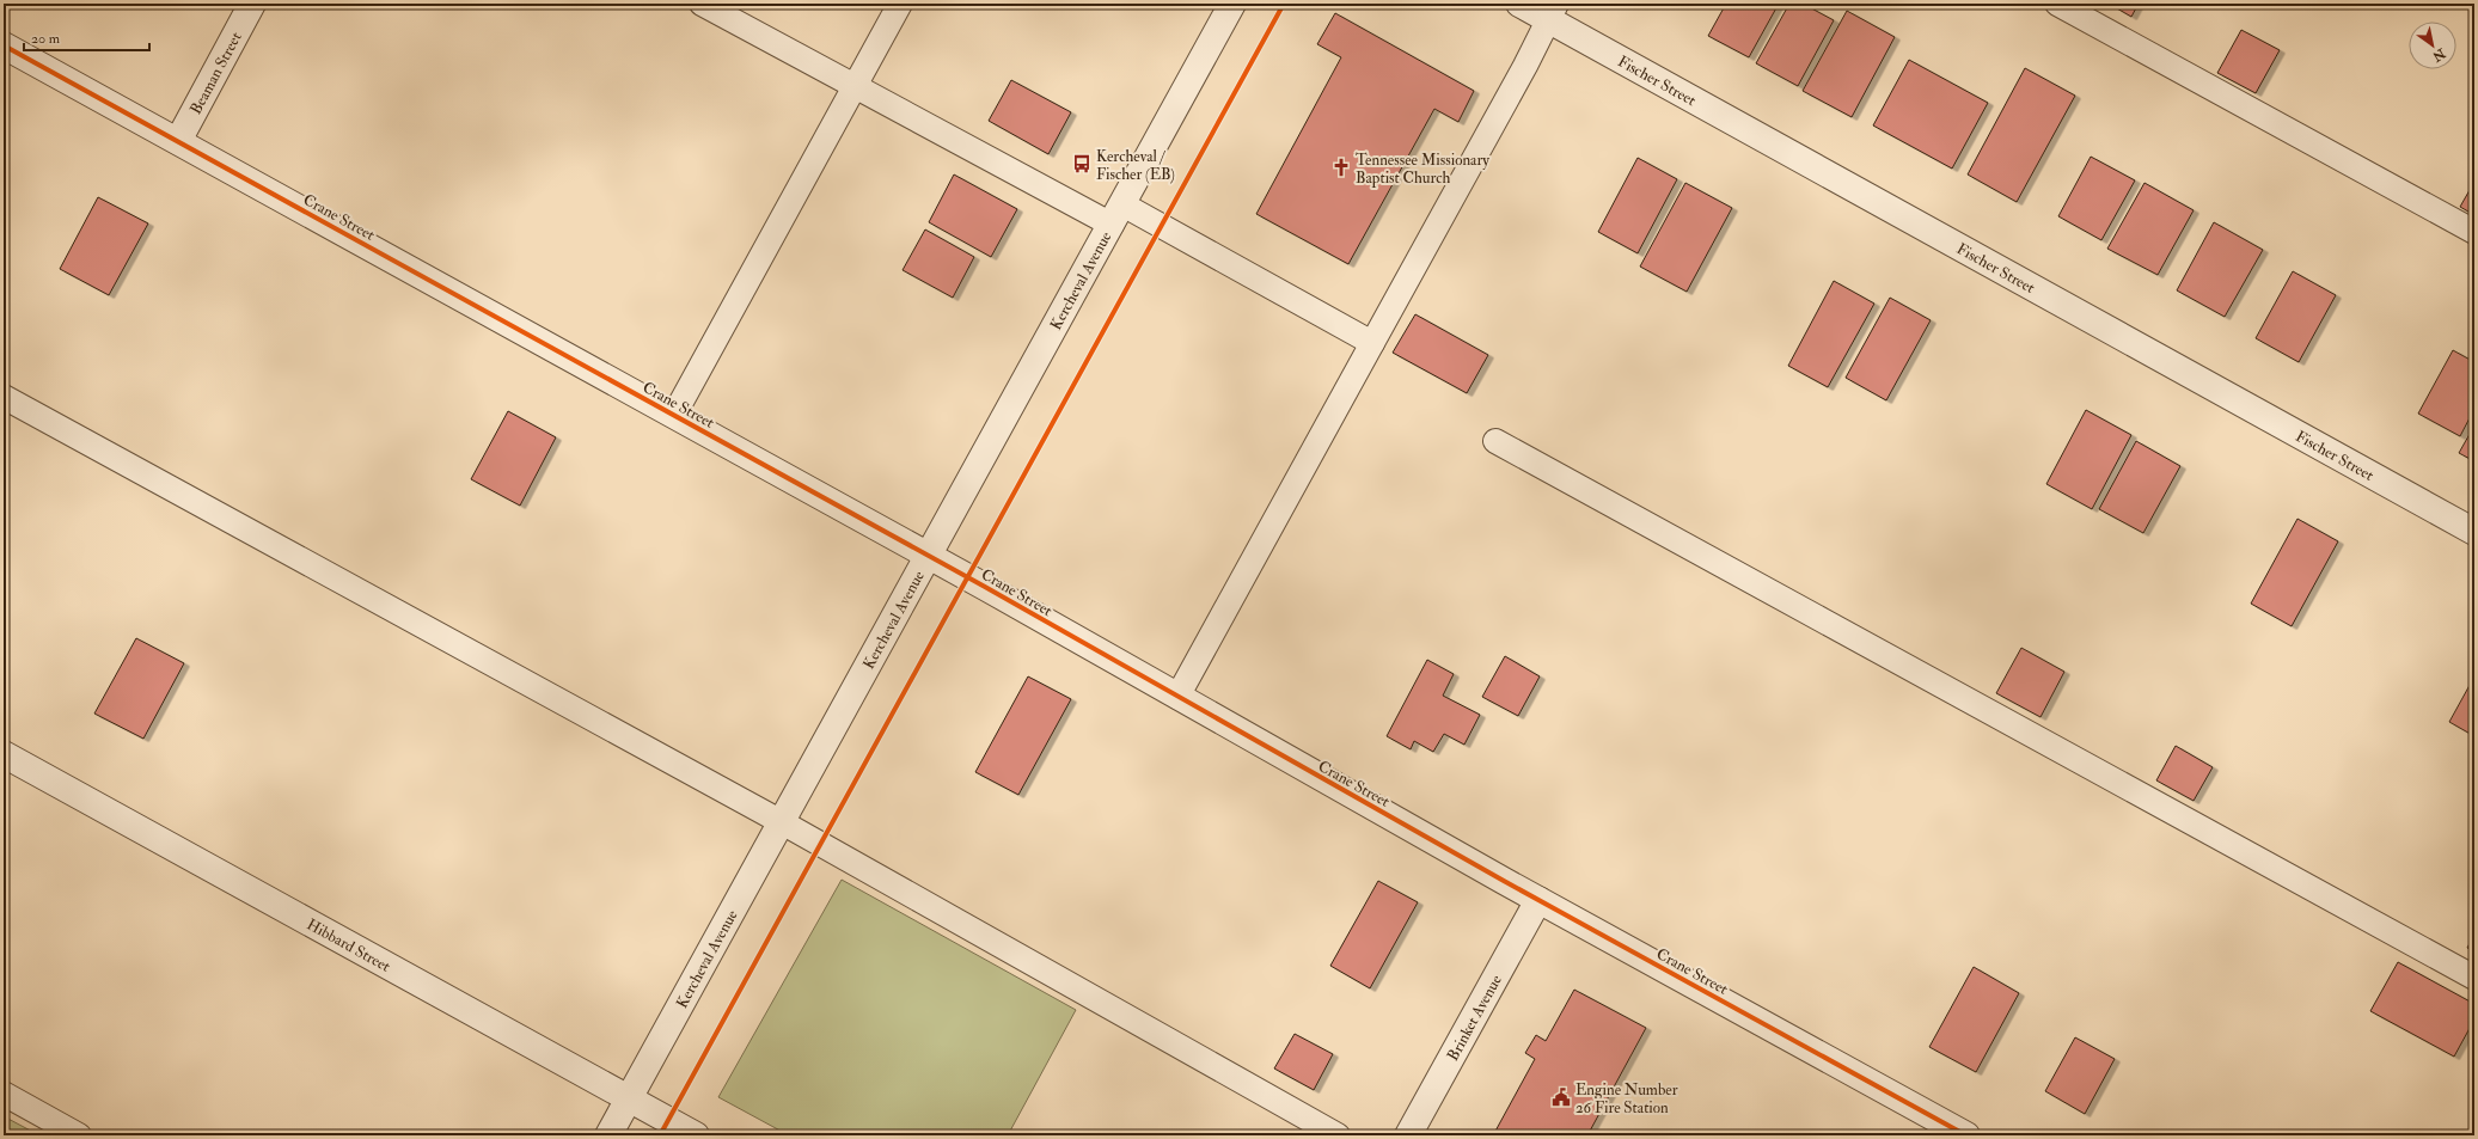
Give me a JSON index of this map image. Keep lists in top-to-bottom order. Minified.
{"streets":{"street":["Beaman Street","Fischer Street","Crane Street","Kercheval Avenue","Hibbard Street","Brinket Avenue"]},"crossings":[["Beaman Street","Crane Street"],["Crane Street","Kercheval Avenue"],["Crane Street","Brinket Avenue"],["Kercheval Avenue","Hibbard Street"]],"places":{"bus stop":["Kercheval / Fischer (EB)"],"church":["Tennessee Missionary Baptist Church"],"public building":["Engine Number 26 Fire Station"]},"scale_bar":"20 m","north":"bottom right"}
